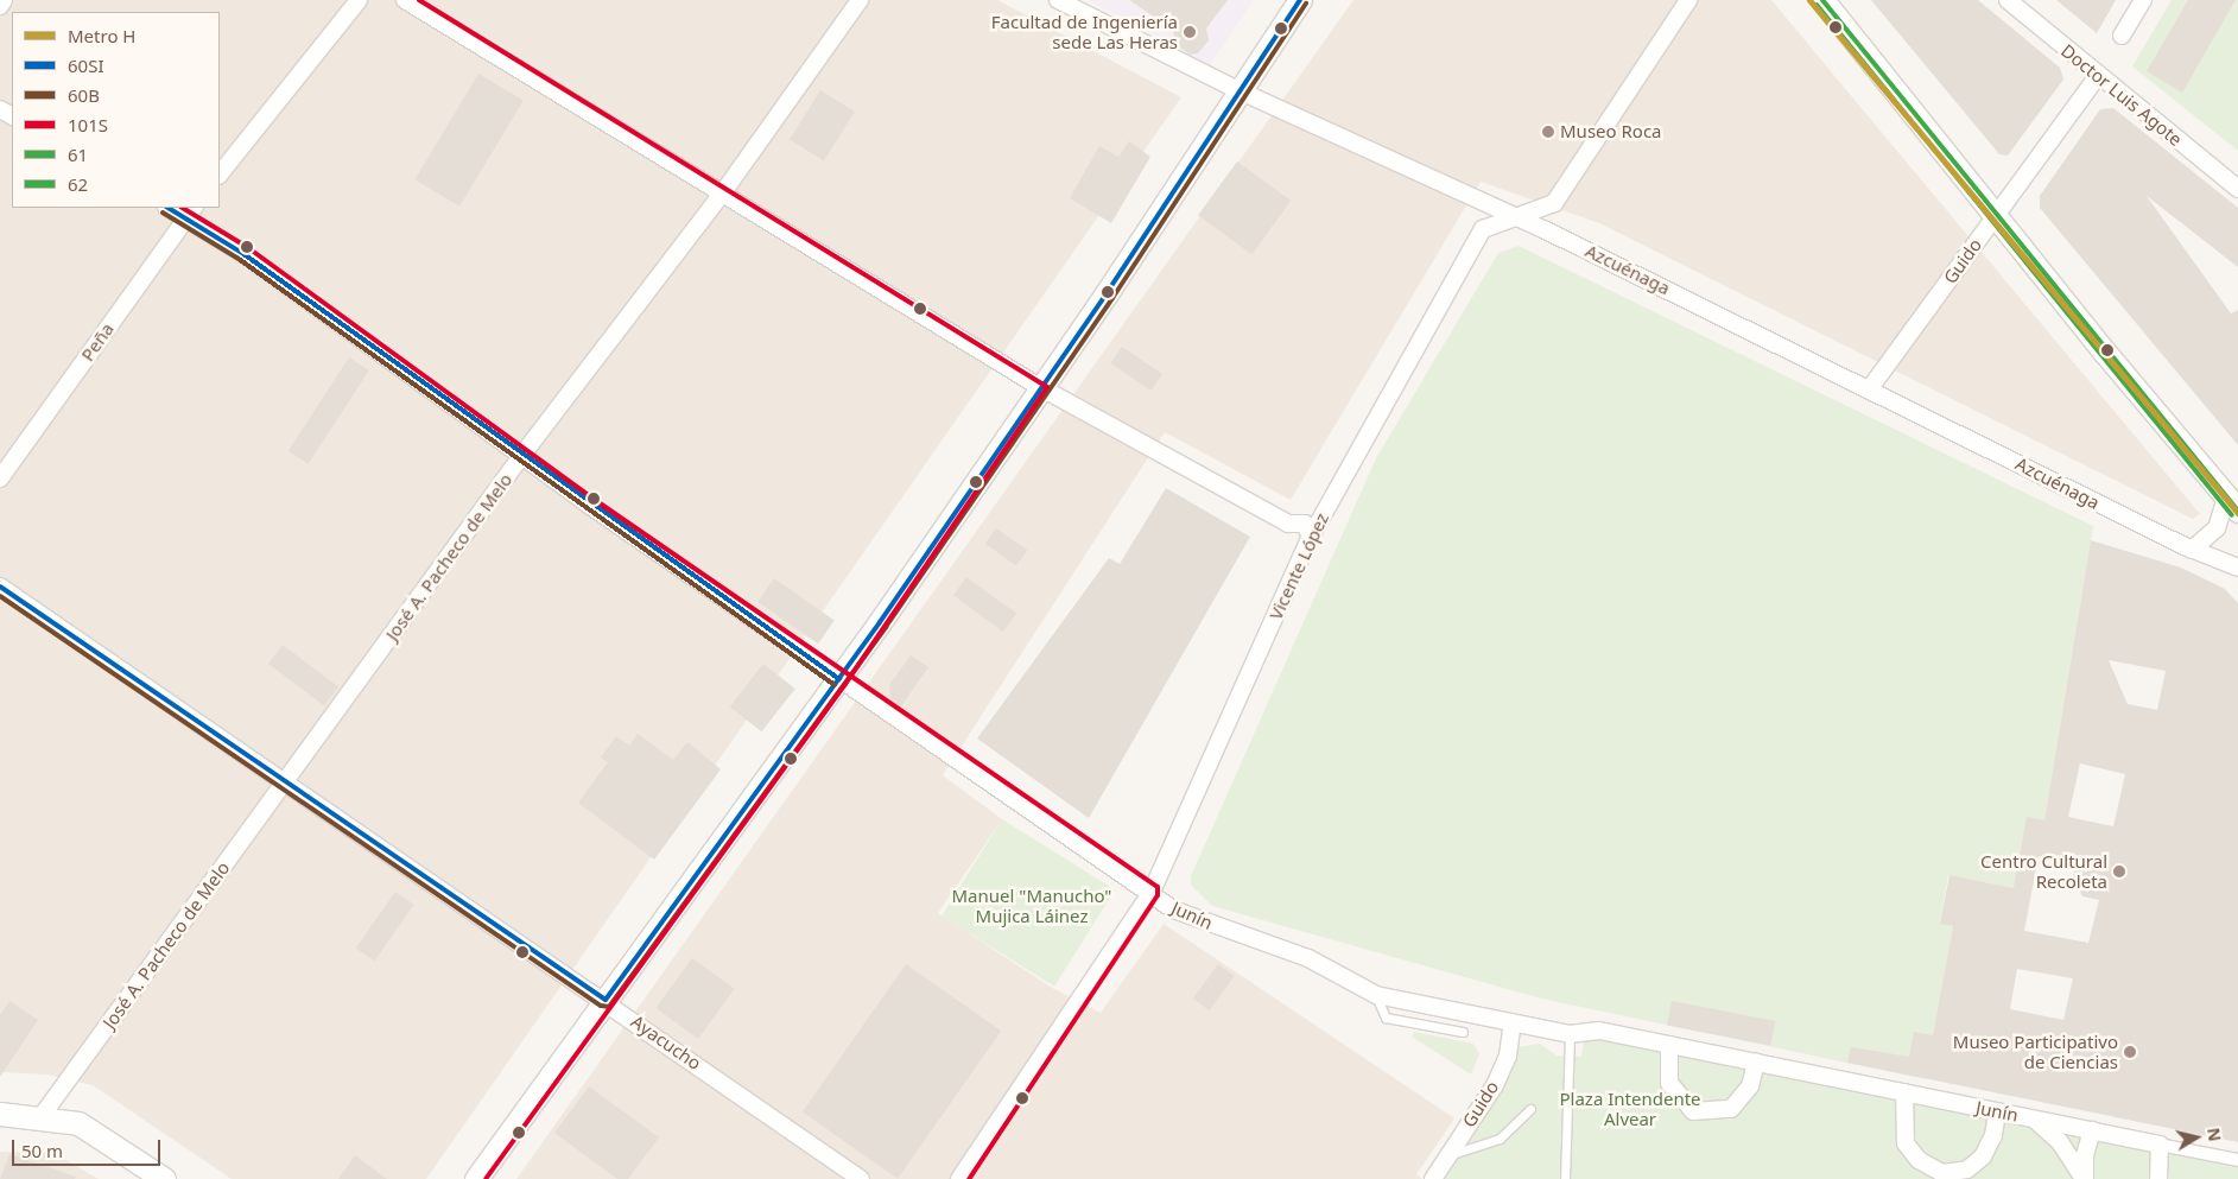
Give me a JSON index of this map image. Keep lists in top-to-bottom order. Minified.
{"streets":{"street":["Doctor Luis Agote","Guido","Azcuénaga","Peña","José A. Pacheco de Melo","Vicente López","Junín","Ayacucho"]},"crossings":[["Doctor Luis Agote","Guido"],["Guido","Azcuénaga"],["Guido","Junín"],["Azcuénaga","Vicente López"],["Peña","Junín"],["José A. Pacheco de Melo","Junín"],["José A. Pacheco de Melo","Ayacucho"],["Vicente López","Junín"]],"parks":["Manuel \"Manucho\" Mujica Láinez","Plaza Intendente Alvear"],"places":["Facultad de Ingeniería sede Las Heras","Museo Roca","Centro Cultural Recoleta","Museo Participativo de Ciencias"],"lines":["metro line H","transit line 60SI","transit line 101S","transit line 61","transit line 60B","transit line 62"],"legend":["Metro H","60SI","60B","101S","61","62"],"scale_bar":"50 m","north":"right"}
